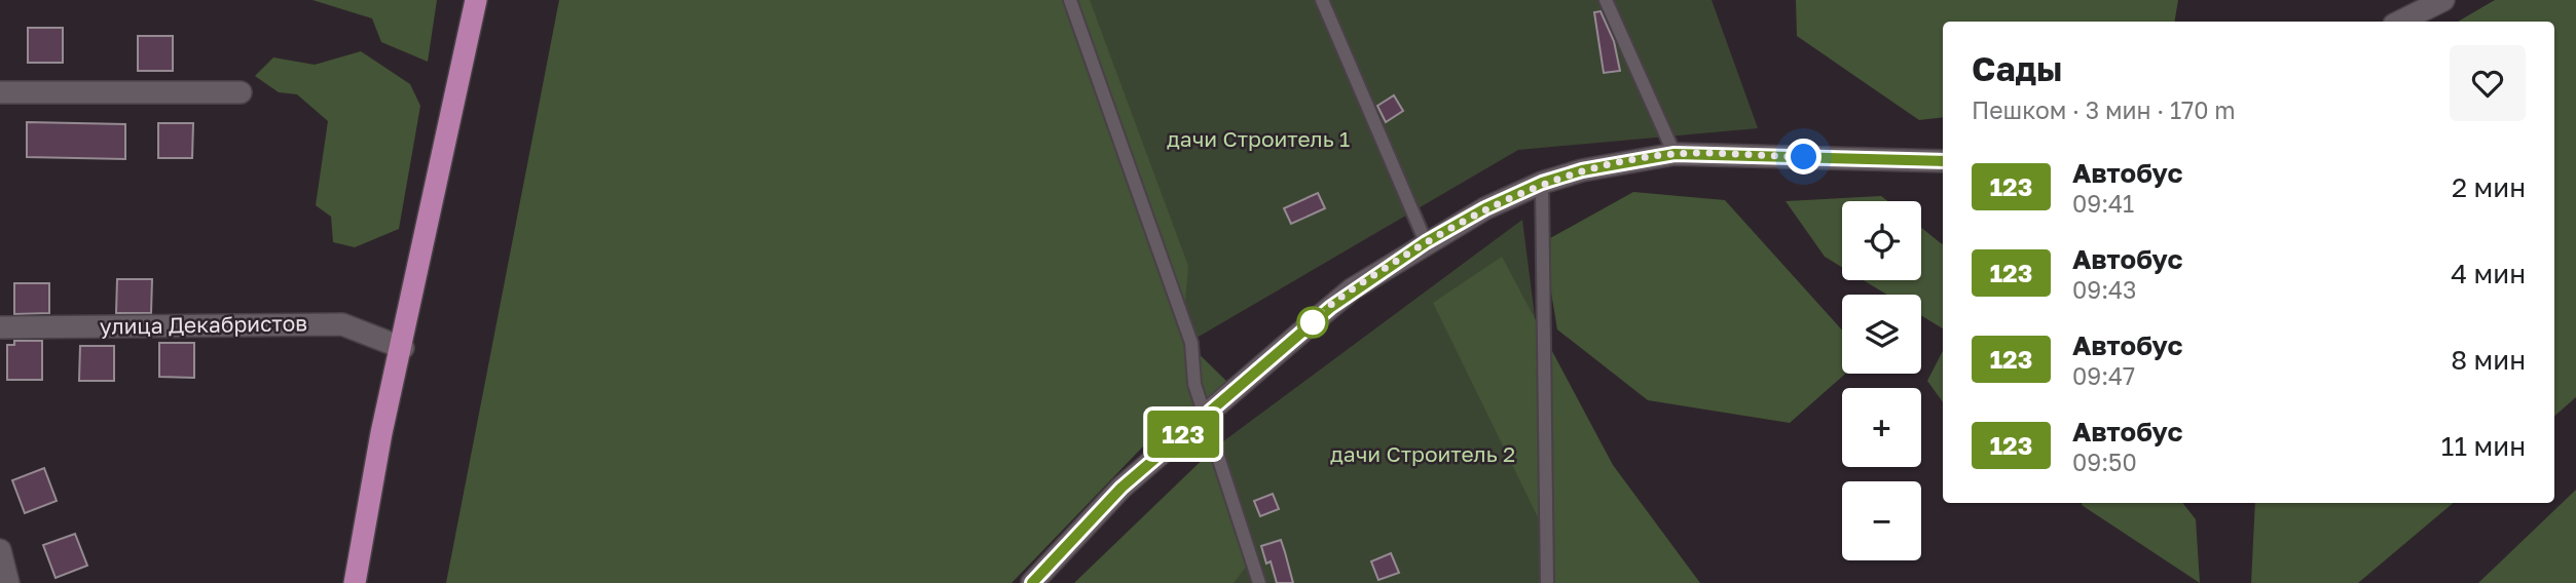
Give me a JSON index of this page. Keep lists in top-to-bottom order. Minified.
{"streets":{"street":["улица Декабристов"]},"parks":["дачи Строитель 1","дачи Строитель 2"],"lines":["bus line 123"],"page":{"on_map":"123","heading":["Сады","Пешком · 3 мин · 170 m"],"list":[{"mark":"123","name":"Автобус","note":"09:41","value":"2 мин"},{"mark":"123","name":"Автобус","note":"09:43","value":"4 мин"},{"mark":"123","name":"Автобус","note":"09:47","value":"8 мин"},{"mark":"123","name":"Автобус","note":"09:50","value":"11 мин"}],"map_buttons":["+","−"]}}
